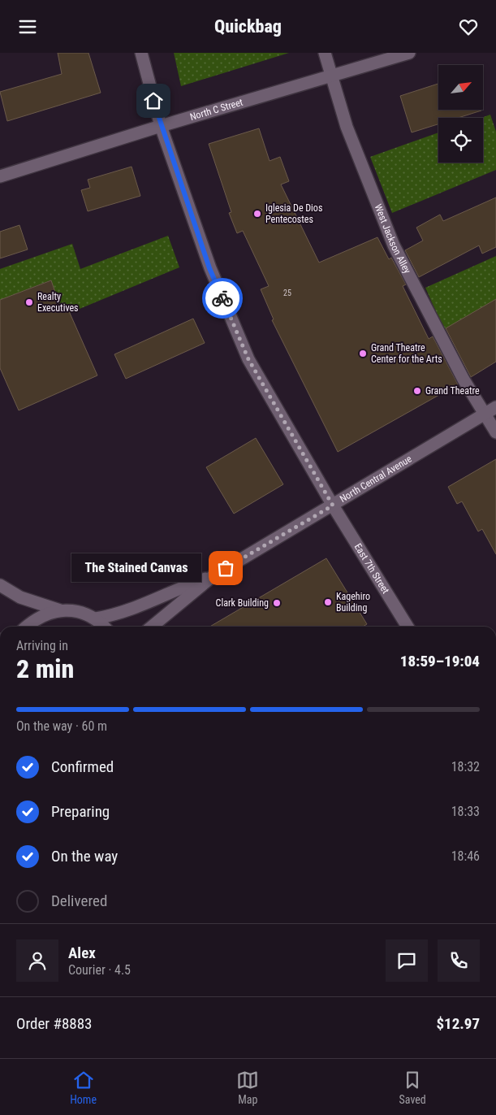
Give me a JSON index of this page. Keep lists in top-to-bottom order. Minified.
{"streets":{"street":["North C Street","West Jackson Alley","North Central Avenue","East 7th Street"]},"crossings":[["North C Street","West Jackson Alley"],["North C Street","East 7th Street"],["West Jackson Alley","North Central Avenue"],["North Central Avenue","East 7th Street"]],"places":["Iglesia De Dios Pentecostes","Realty Executives","Grand Theatre Center for the Arts","Grand Theatre","The Stained Canvas","Kagehiro Building","Clark Building"],"house_numbers":["25"],"north":"top right","page":{"header":"Quickbag","bubble":"The Stained Canvas","heading":["2 min","Arriving in","18:59–19:04"],"panel":["Alex","Courier · 4.5","Order #8883","$12.97"],"bar":"On the way · 60 m","list":[["Confirmed","18:32"],["Preparing","18:33"],["On the way","18:46"],"Delivered"],"tabs":["Home","Map","Saved"]}}
